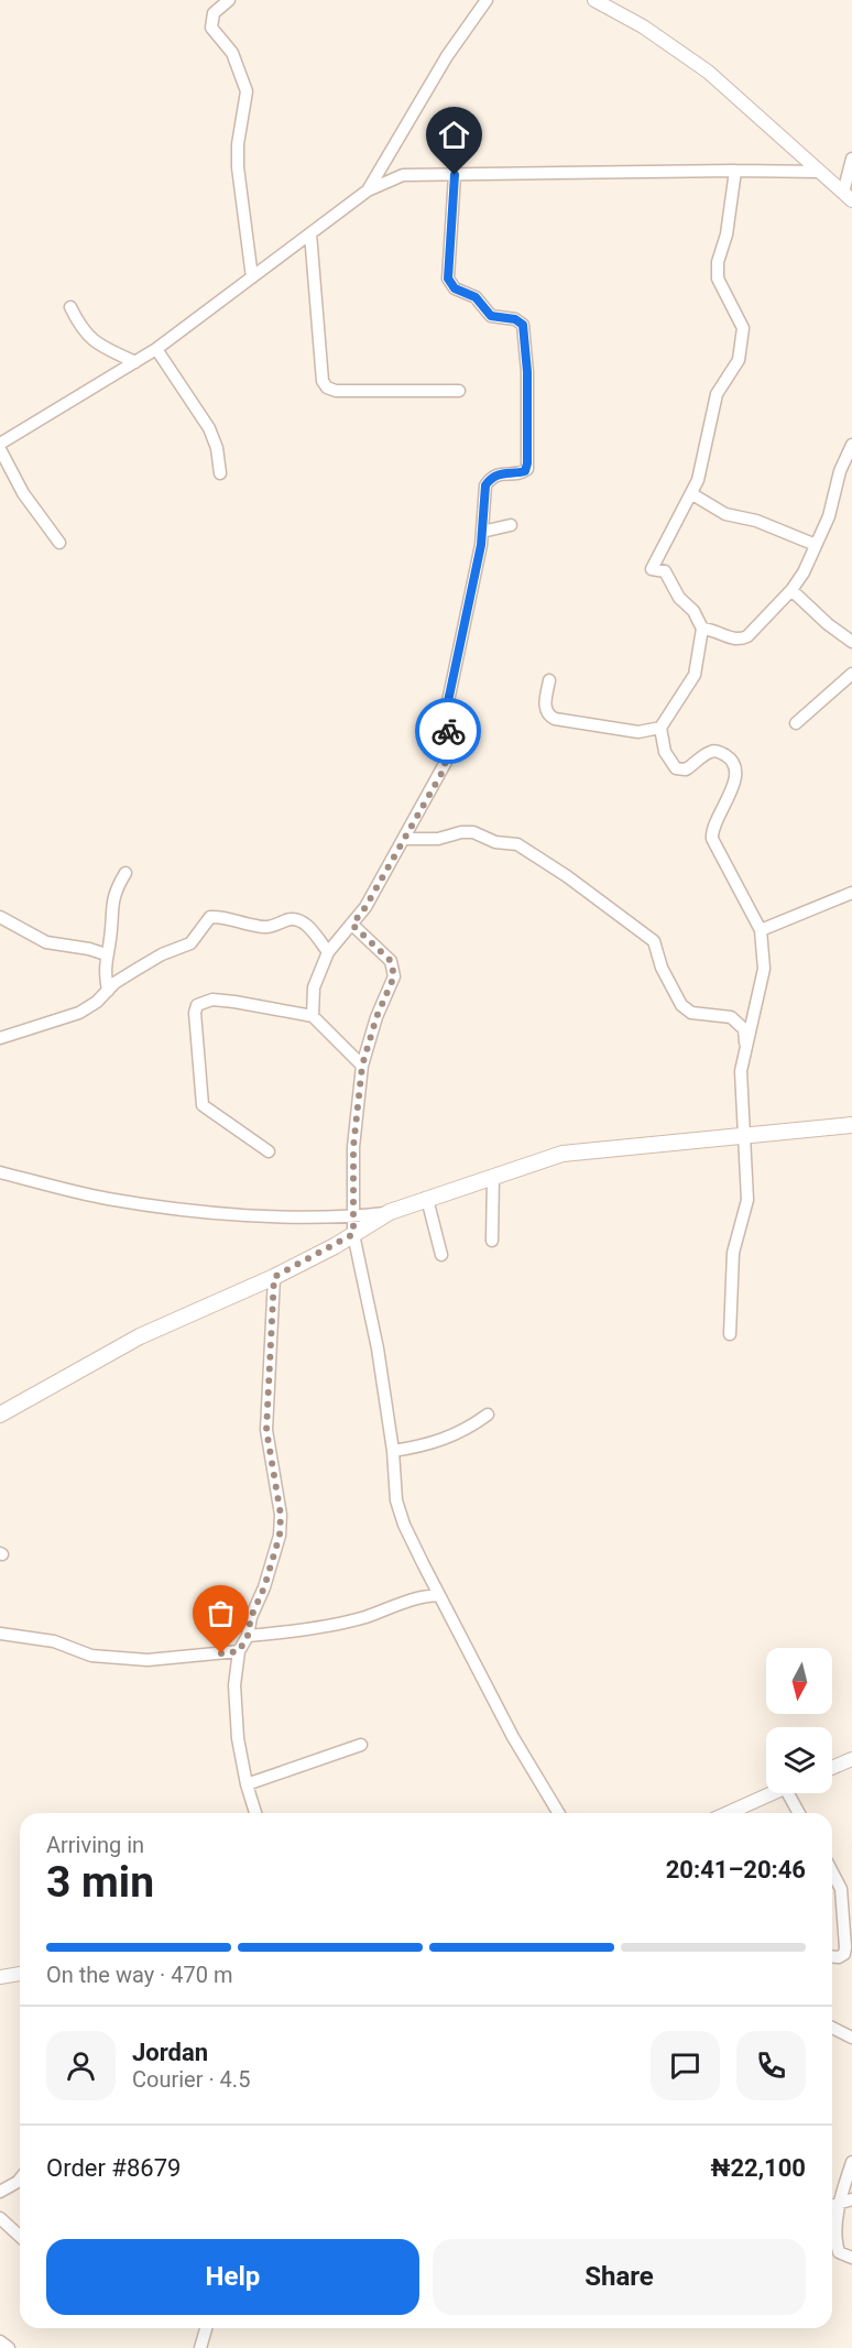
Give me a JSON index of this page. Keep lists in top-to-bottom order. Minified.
{"north":"bottom","page":{"heading":["3 min","Arriving in","20:41–20:46"],"panel":["Jordan","Courier · 4.5","Order #8679","₦22,100"],"bar":"On the way · 470 m","buttons":["Help","Share"]}}
